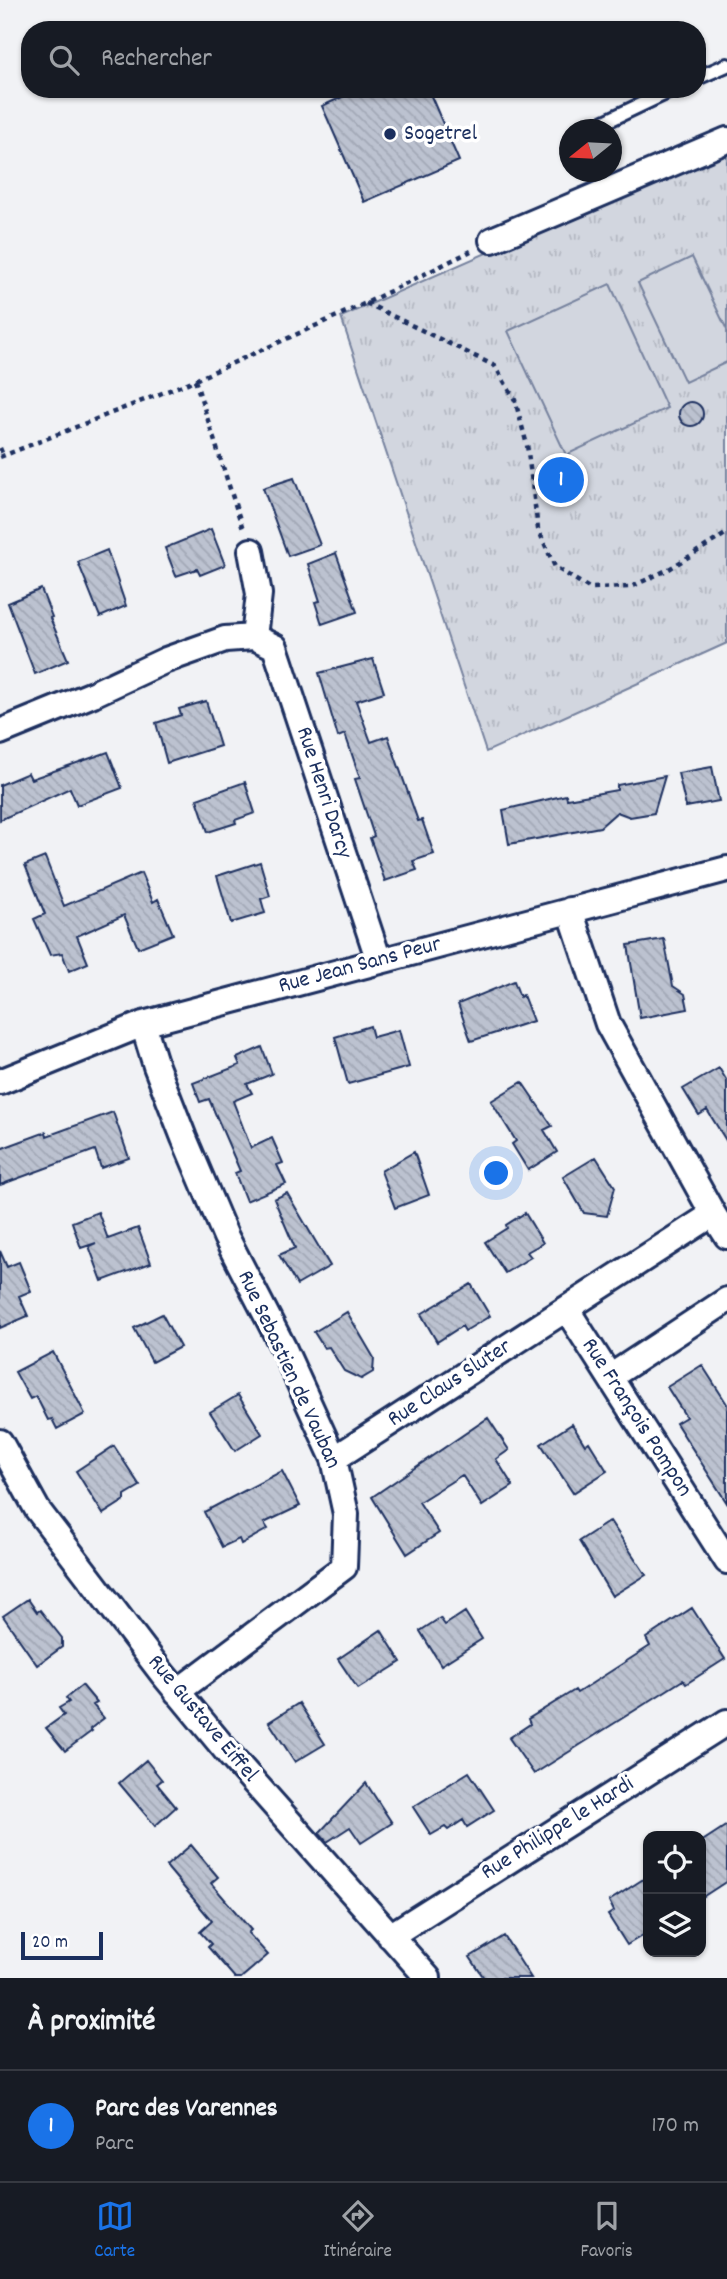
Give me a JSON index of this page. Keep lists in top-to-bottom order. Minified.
{"streets":{"street":["Rue Henri Darcy","Rue Jean Sans Peur","Rue Sebastien de Vauban","Rue Claus Sluter","Rue François Pompon","Rue Gustave Eiffel","Rue Philippe le Hardi"]},"crossings":[["Rue Henri Darcy","Rue Jean Sans Peur"],["Rue Jean Sans Peur","Rue Sebastien de Vauban"],["Rue Sebastien de Vauban","Rue Claus Sluter"],["Rue Sebastien de Vauban","Rue Gustave Eiffel"],["Rue Claus Sluter","Rue François Pompon"],["Rue Gustave Eiffel","Rue Philippe le Hardi"]],"places":["Sogetrel"],"scale_bar":"20 m","north":"left","page":{"search":"Rechercher","pins":"1","scale":"20 m","heading":"À proximité","list":[{"mark":"1","name":"Parc des Varennes","note":"Parc","value":"170 m"}],"nav":["Carte","Itinéraire","Favoris"]}}
